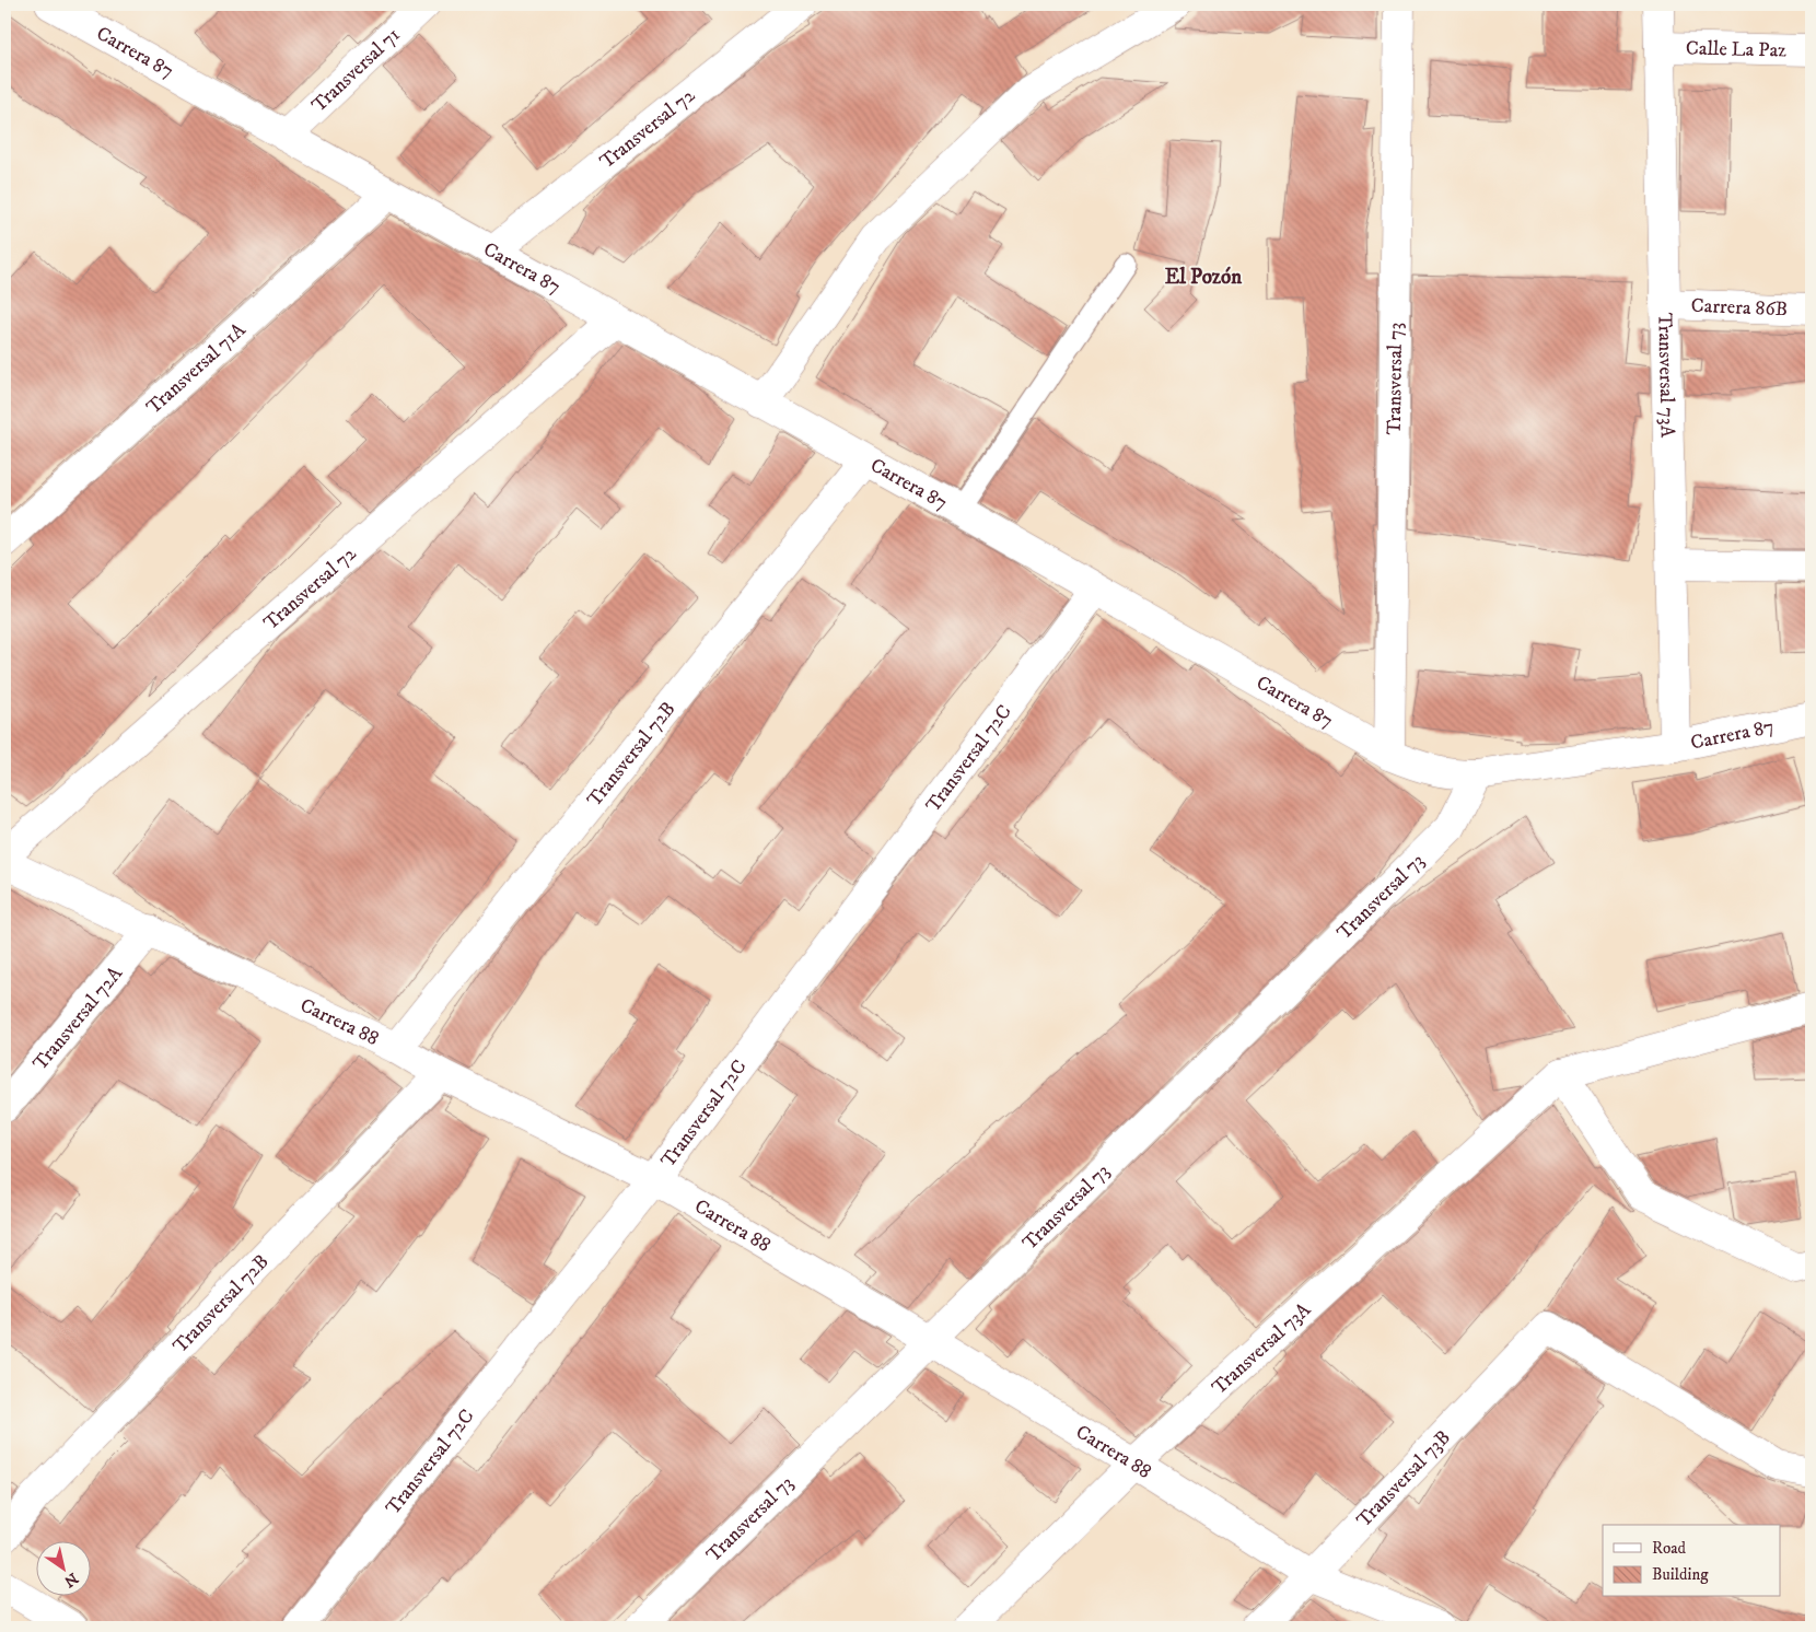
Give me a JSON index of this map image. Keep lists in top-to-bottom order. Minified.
{"streets":{"street":["Calle La Paz","Carrera 87","Transversal 71","Transversal 72","Carrera 86B","Transversal 71A","Transversal 73A","Transversal 73","Transversal 72B","Transversal 72C","Transversal 72A","Carrera 88","Transversal 73B"]},"crossings":[["Calle La Paz","Transversal 73A"],["Carrera 87","Transversal 71"],["Carrera 87","Transversal 72"],["Carrera 87","Transversal 71A"],["Carrera 87","Transversal 73A"],["Carrera 87","Transversal 73"],["Carrera 87","Transversal 72B"],["Carrera 87","Transversal 72C"],["Carrera 86B","Transversal 73A"],["Transversal 73A","Carrera 88"],["Transversal 73","Carrera 88"],["Transversal 72B","Carrera 88"],["Transversal 72C","Carrera 88"],["Transversal 72A","Carrera 88"],["Carrera 88","Transversal 73B"]],"districts":["El Pozón"],"legend":["Road","Building"],"north":"bottom right"}
